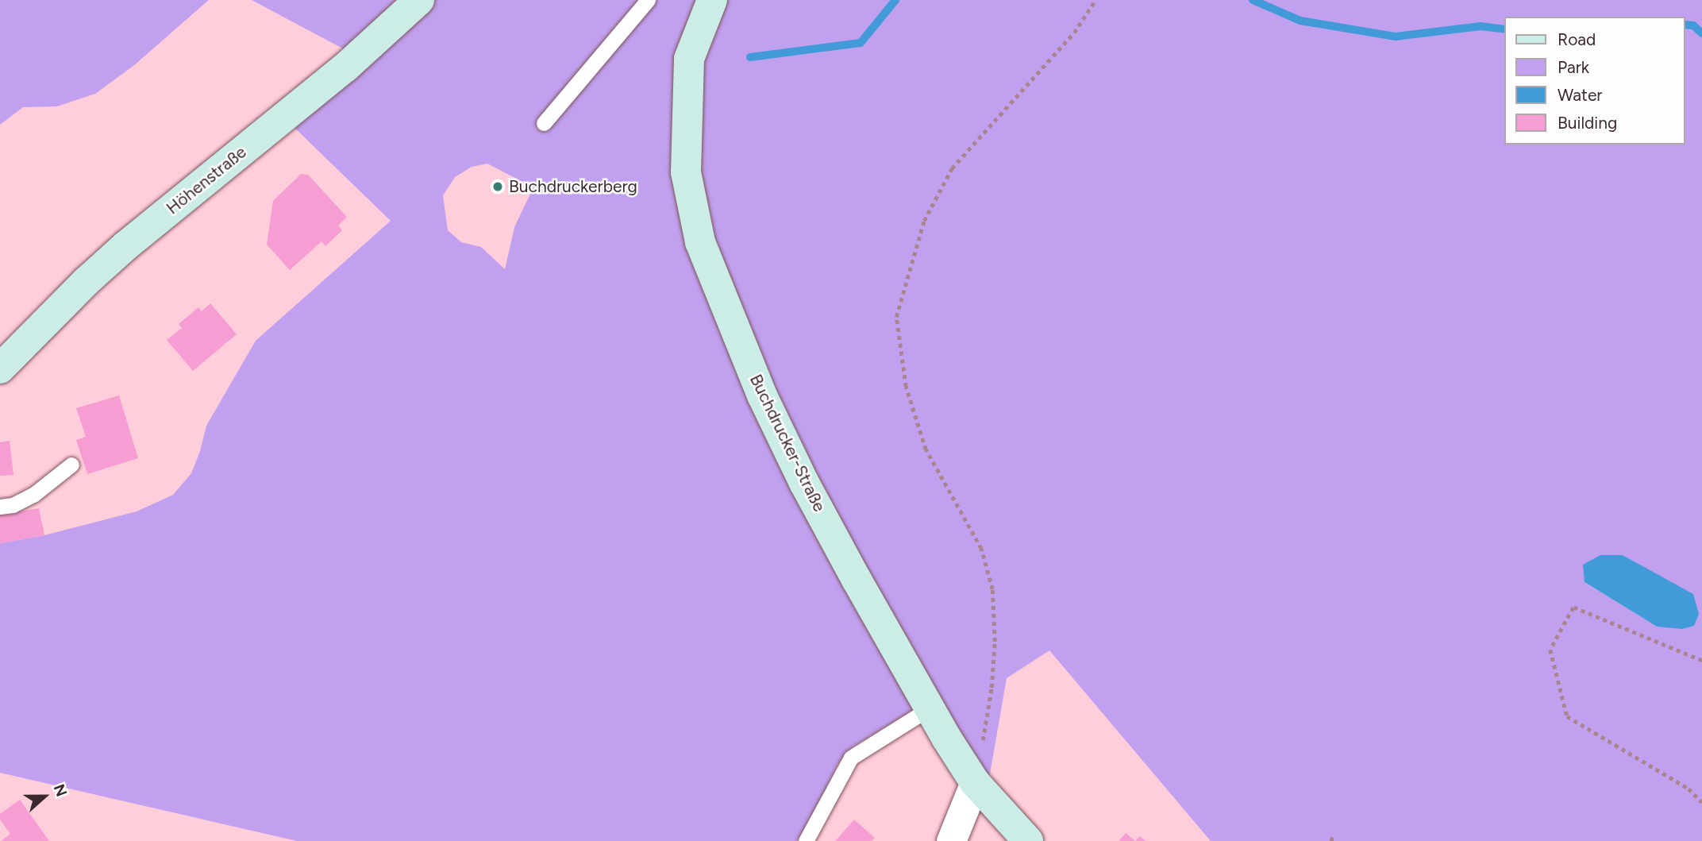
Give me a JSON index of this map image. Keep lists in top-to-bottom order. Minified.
{"streets":{"street":["Höhenstraße","Buchdrucker-Straße"]},"places":["Buchdruckerberg"],"legend":["Road","Park","Water","Building"],"north":"right"}
